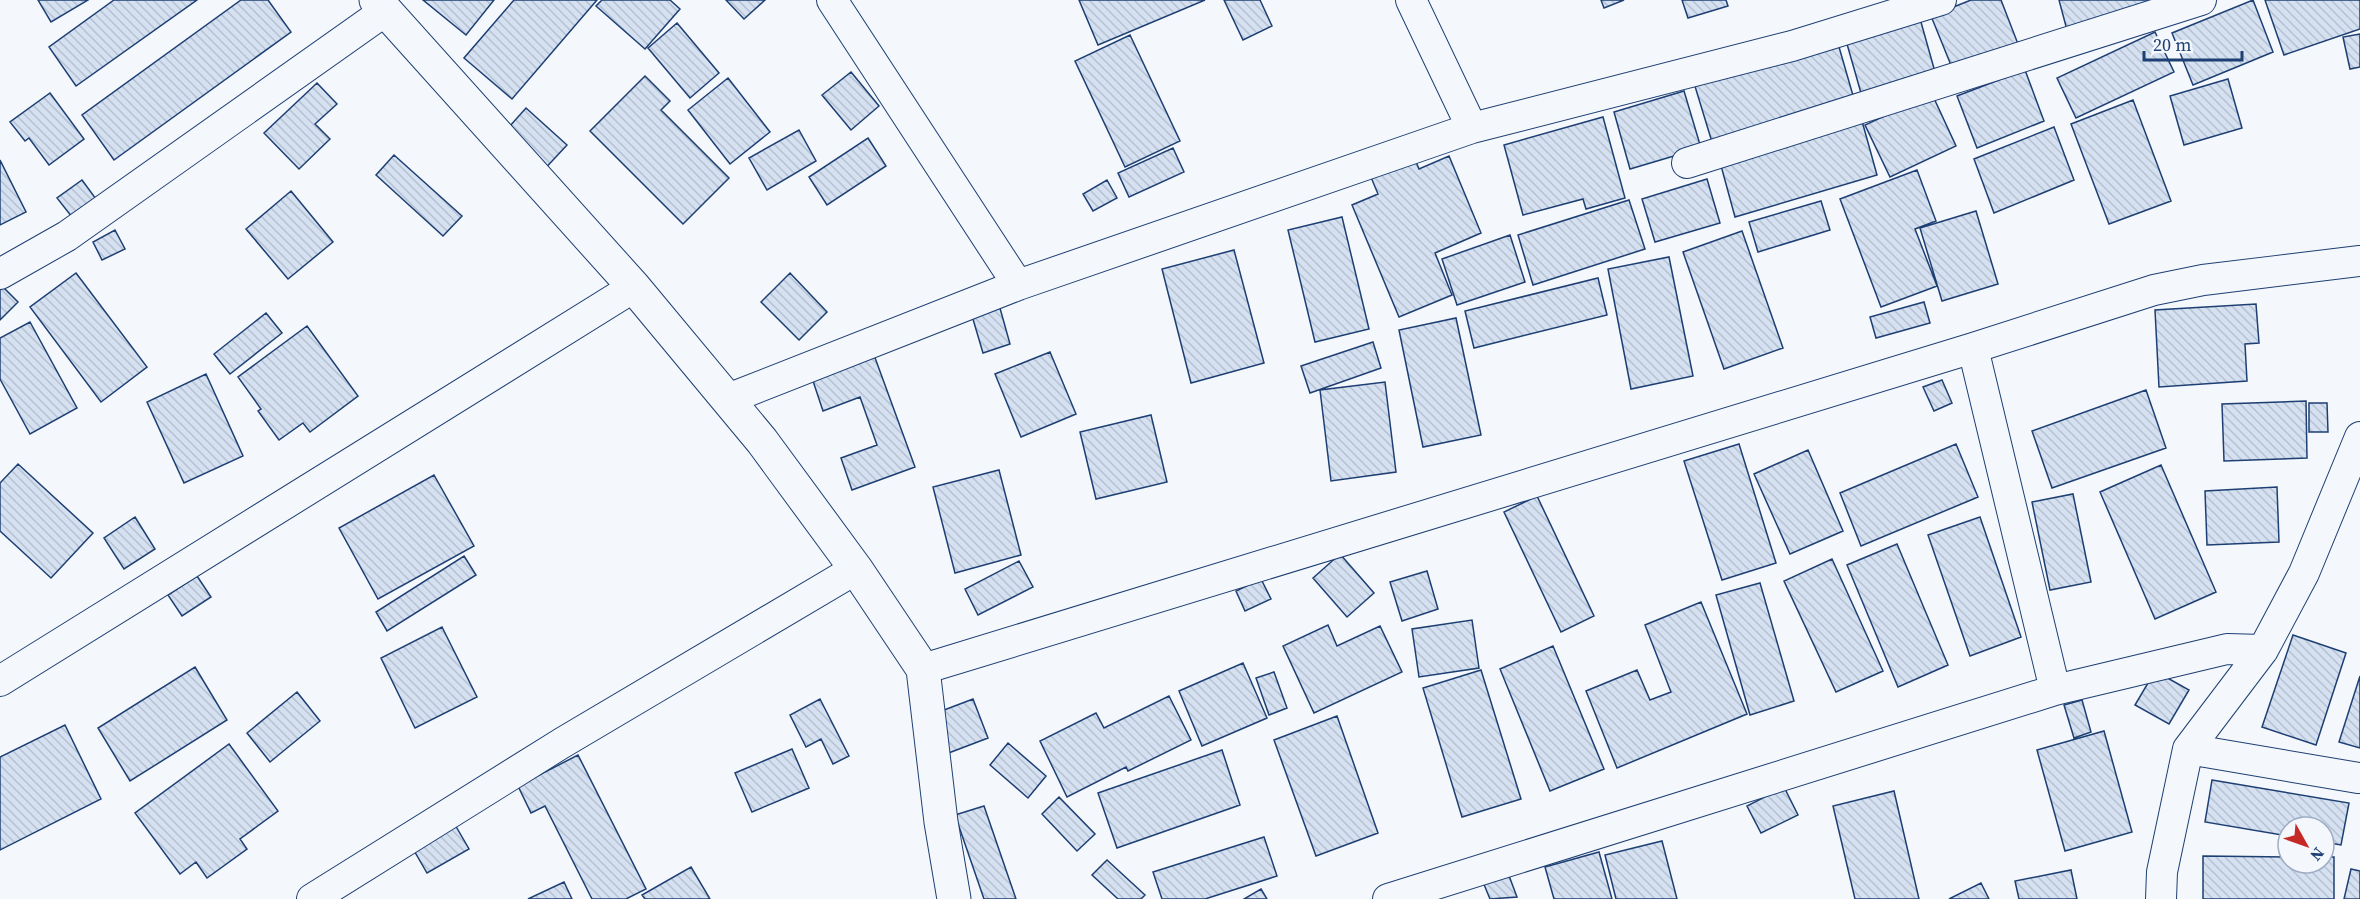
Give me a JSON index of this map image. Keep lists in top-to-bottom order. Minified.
{"scale_bar":"20 m","north":"bottom right"}
